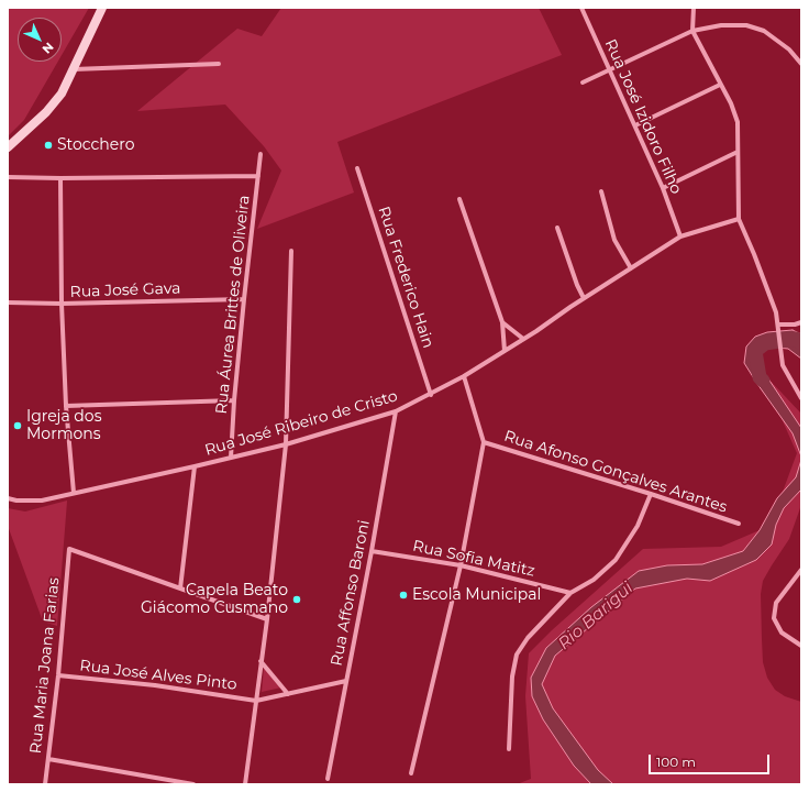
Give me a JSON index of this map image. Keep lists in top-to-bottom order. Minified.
{"streets":{"street":["Rua José Izidoro Filho","Rua Frederico Hain","Rua José Gava","Rua Áurea Brittes de Oliveira","Rua José Ribeiro de Cristo","Rua Afonso Gonçalves Arantes","Rua Sofia Matitz","Rua Affonso Baroni","Rua Maria Joana Farias","Rua José Alves Pinto"]},"crossings":[["Rua José Izidoro Filho","Rua José Ribeiro de Cristo"],["Rua Frederico Hain","Rua José Ribeiro de Cristo"],["Rua José Gava","Rua Áurea Brittes de Oliveira"],["Rua Áurea Brittes de Oliveira","Rua José Ribeiro de Cristo"],["Rua José Ribeiro de Cristo","Rua Affonso Baroni"],["Rua Sofia Matitz","Rua Affonso Baroni"],["Rua Maria Joana Farias","Rua José Alves Pinto"]],"water":["Rio Barigui"],"places":["Stocchero","Igreja dos Mormons","Escola Municipal","Capela Beato Giácomo Cusmano"],"scale_bar":"100 m","north":"bottom right"}
